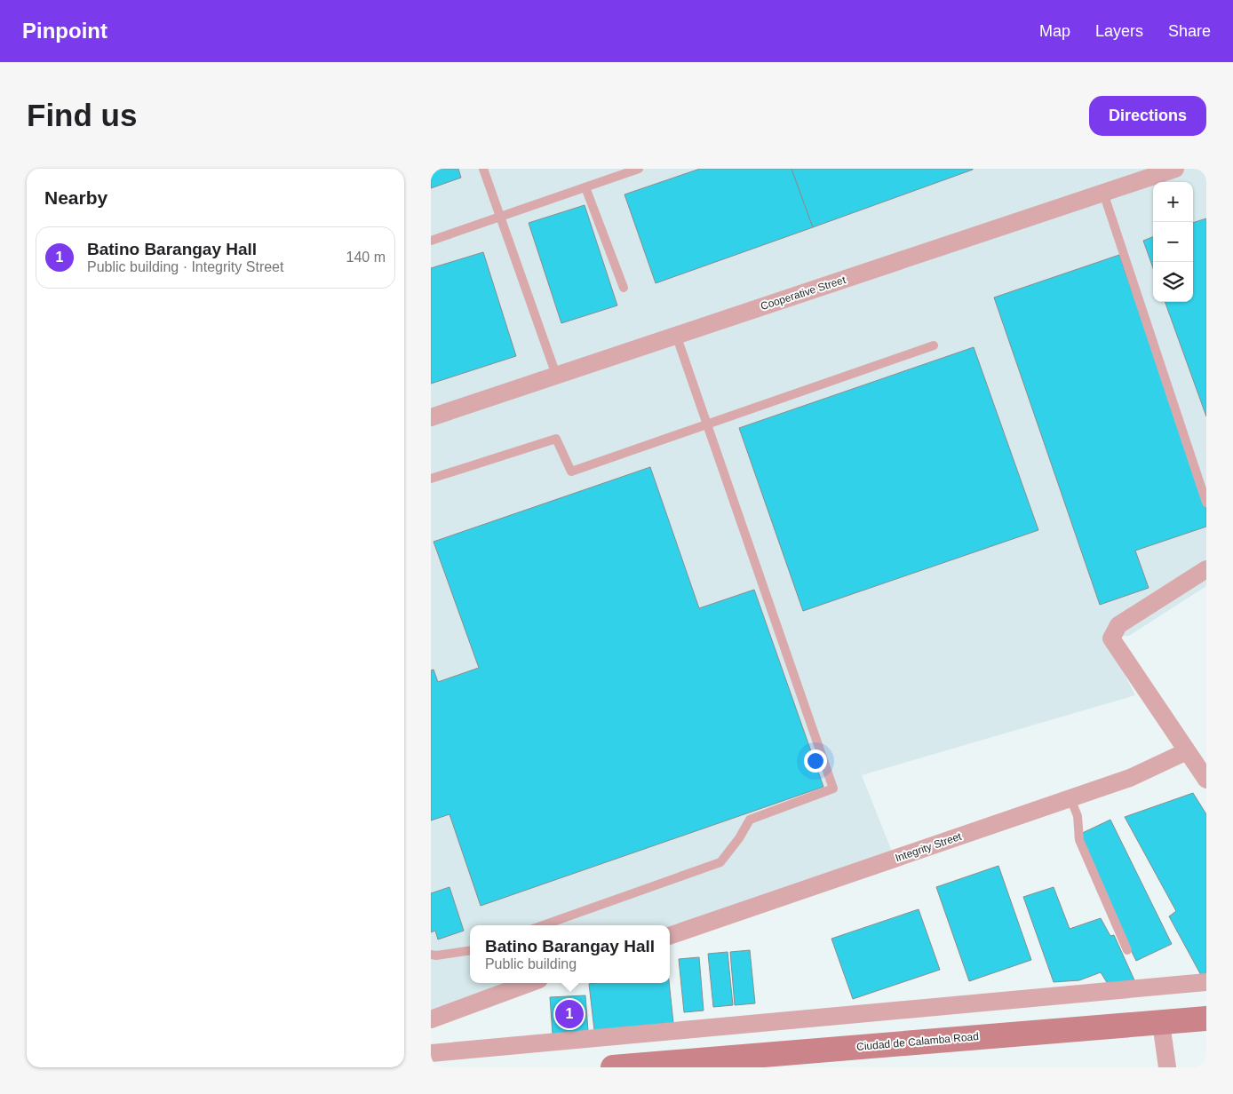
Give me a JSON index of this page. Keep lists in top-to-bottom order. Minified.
{"streets":{"main road":["Ciudad de Calamba Road"],"street":["Cooperative Street","Integrity Street"]},"page":{"header":"Pinpoint","nav":["Map","Layers","Share"],"buttons":"Directions","title":"Find us","heading":"Nearby","map_buttons":["+","−"],"list":[{"mark":"1","name":"Batino Barangay Hall","note":"Public building · Integrity Street","value":"140 m"}],"popup":["Batino Barangay Hall","Public building"],"pins":"1"}}
